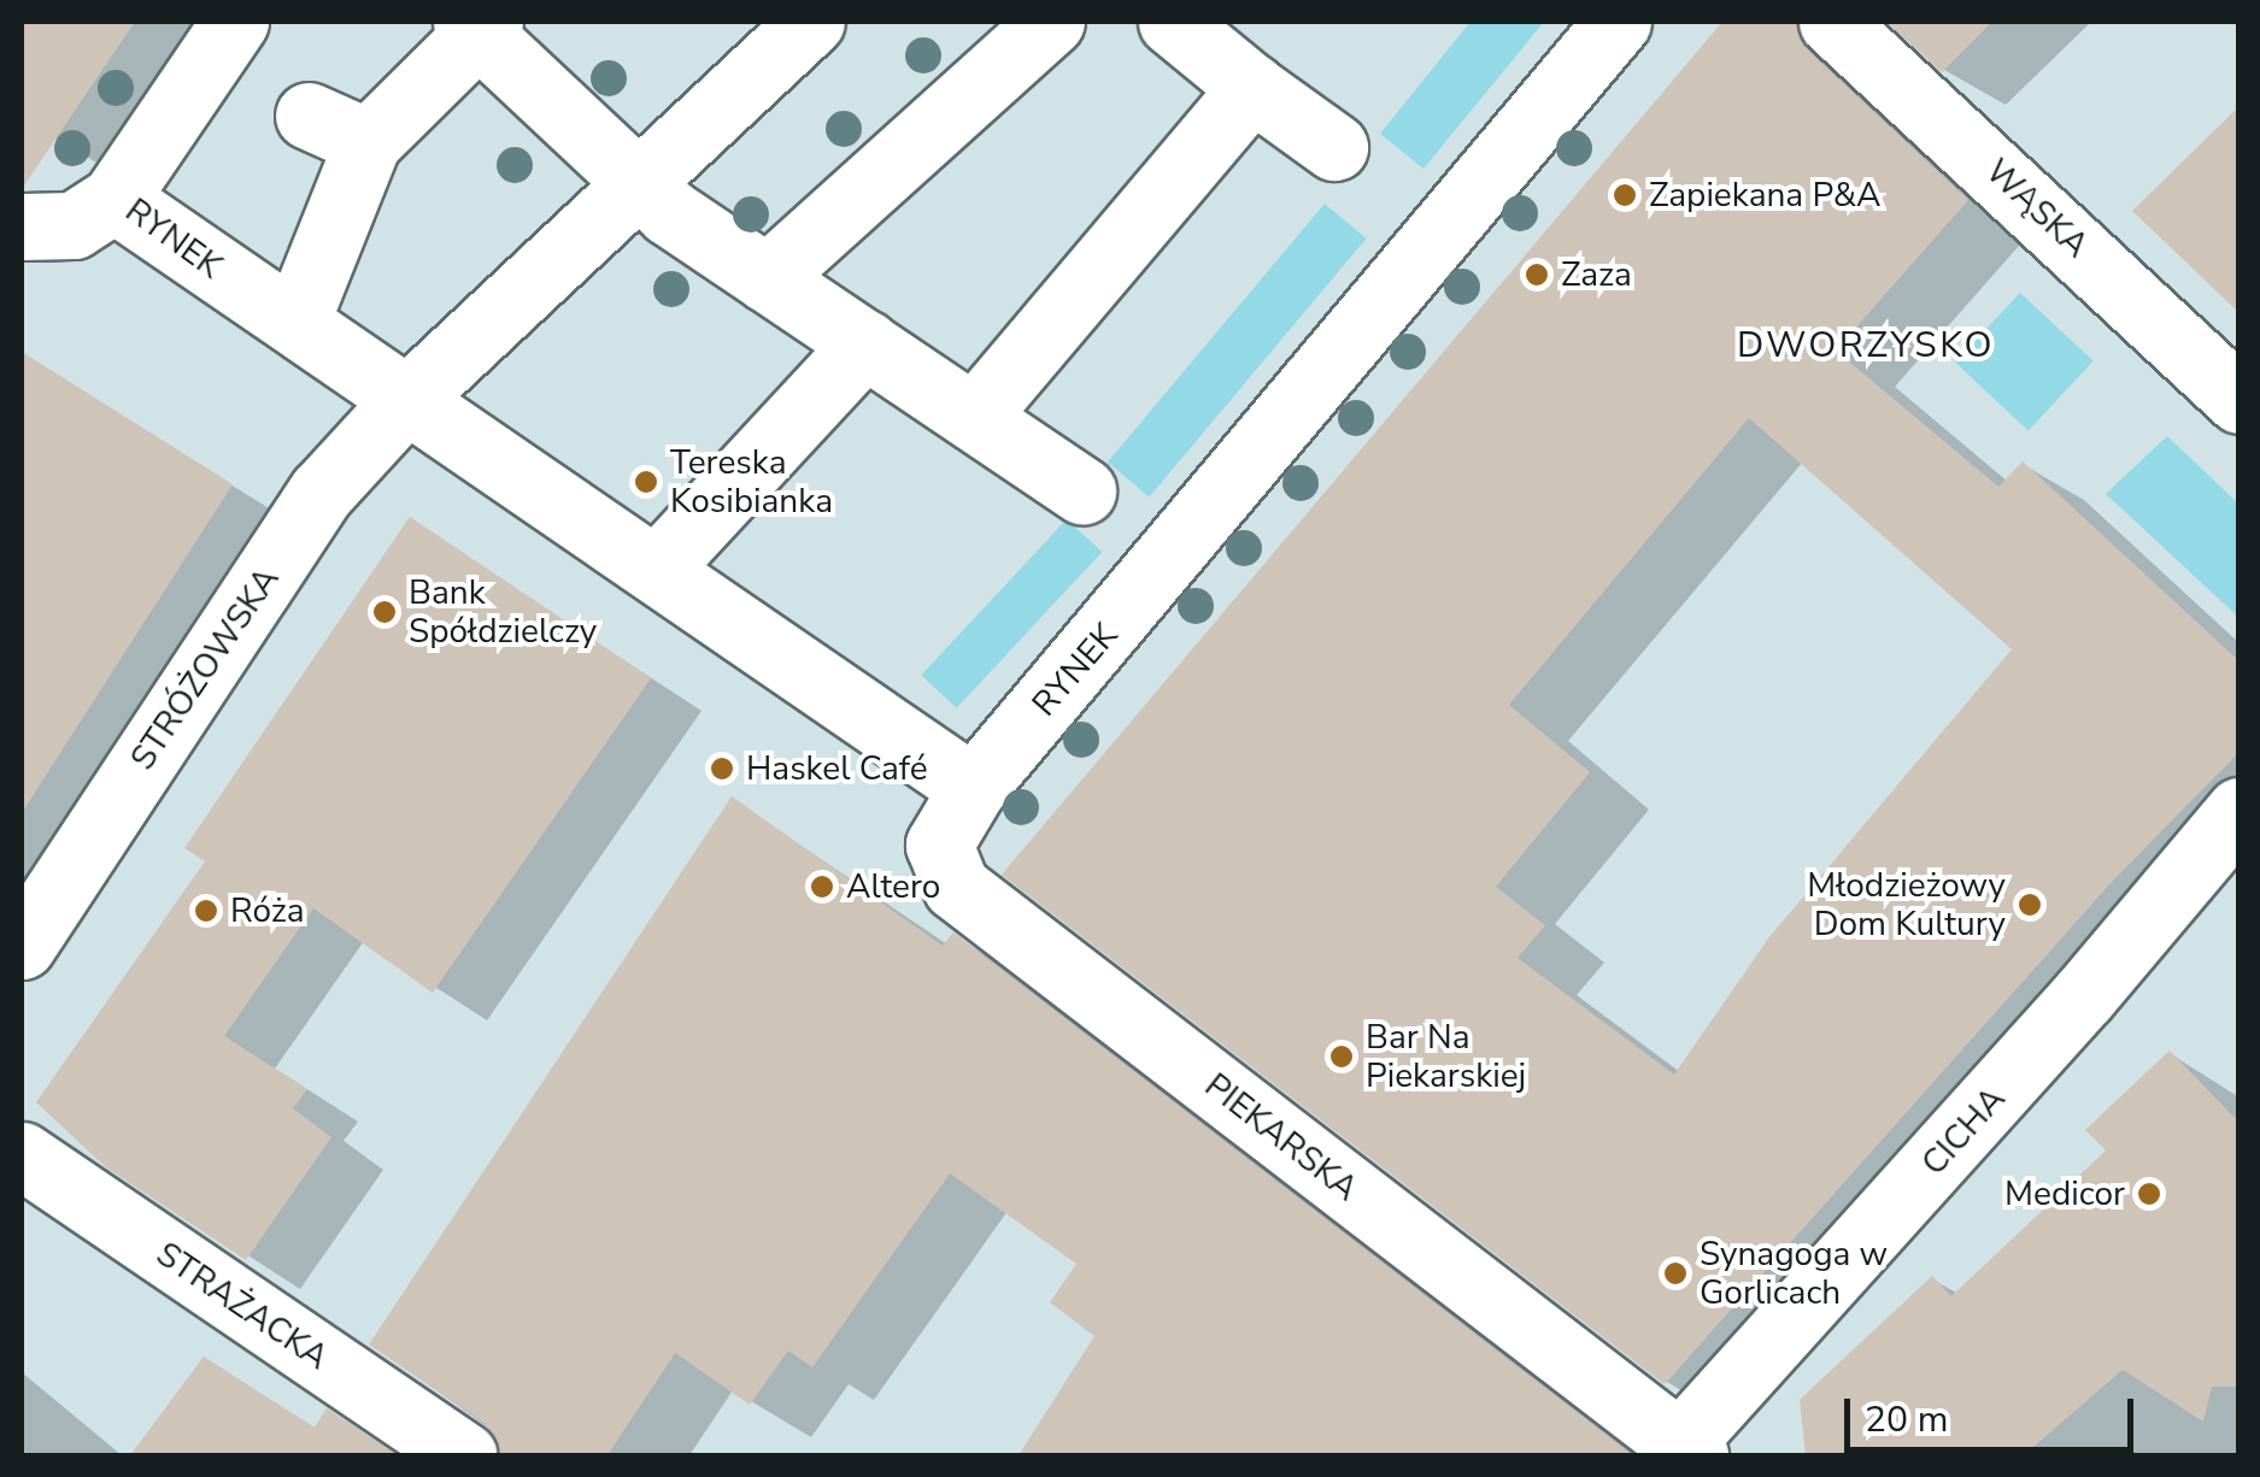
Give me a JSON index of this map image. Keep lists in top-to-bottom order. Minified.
{"streets":{"street":["WĄSKA","RYNEK","STRÓŻOWSKA","CICHA","PIEKARSKA","STRAŻACKA"]},"crossings":[["RYNEK","STRÓŻOWSKA"],["RYNEK","PIEKARSKA"],["CICHA","PIEKARSKA"]],"districts":["DWORZYSKO"],"places":["Zapiekana P&A","Zaza","Tereska Kosibianka","Bank Spółdzielczy","Haskel Café","Altero","Młodzieżowy Dom Kultury","Róża","Bar Na Piekarskiej","Medicor","Synagoga w Gorlicach"],"scale_bar":"20 m"}
